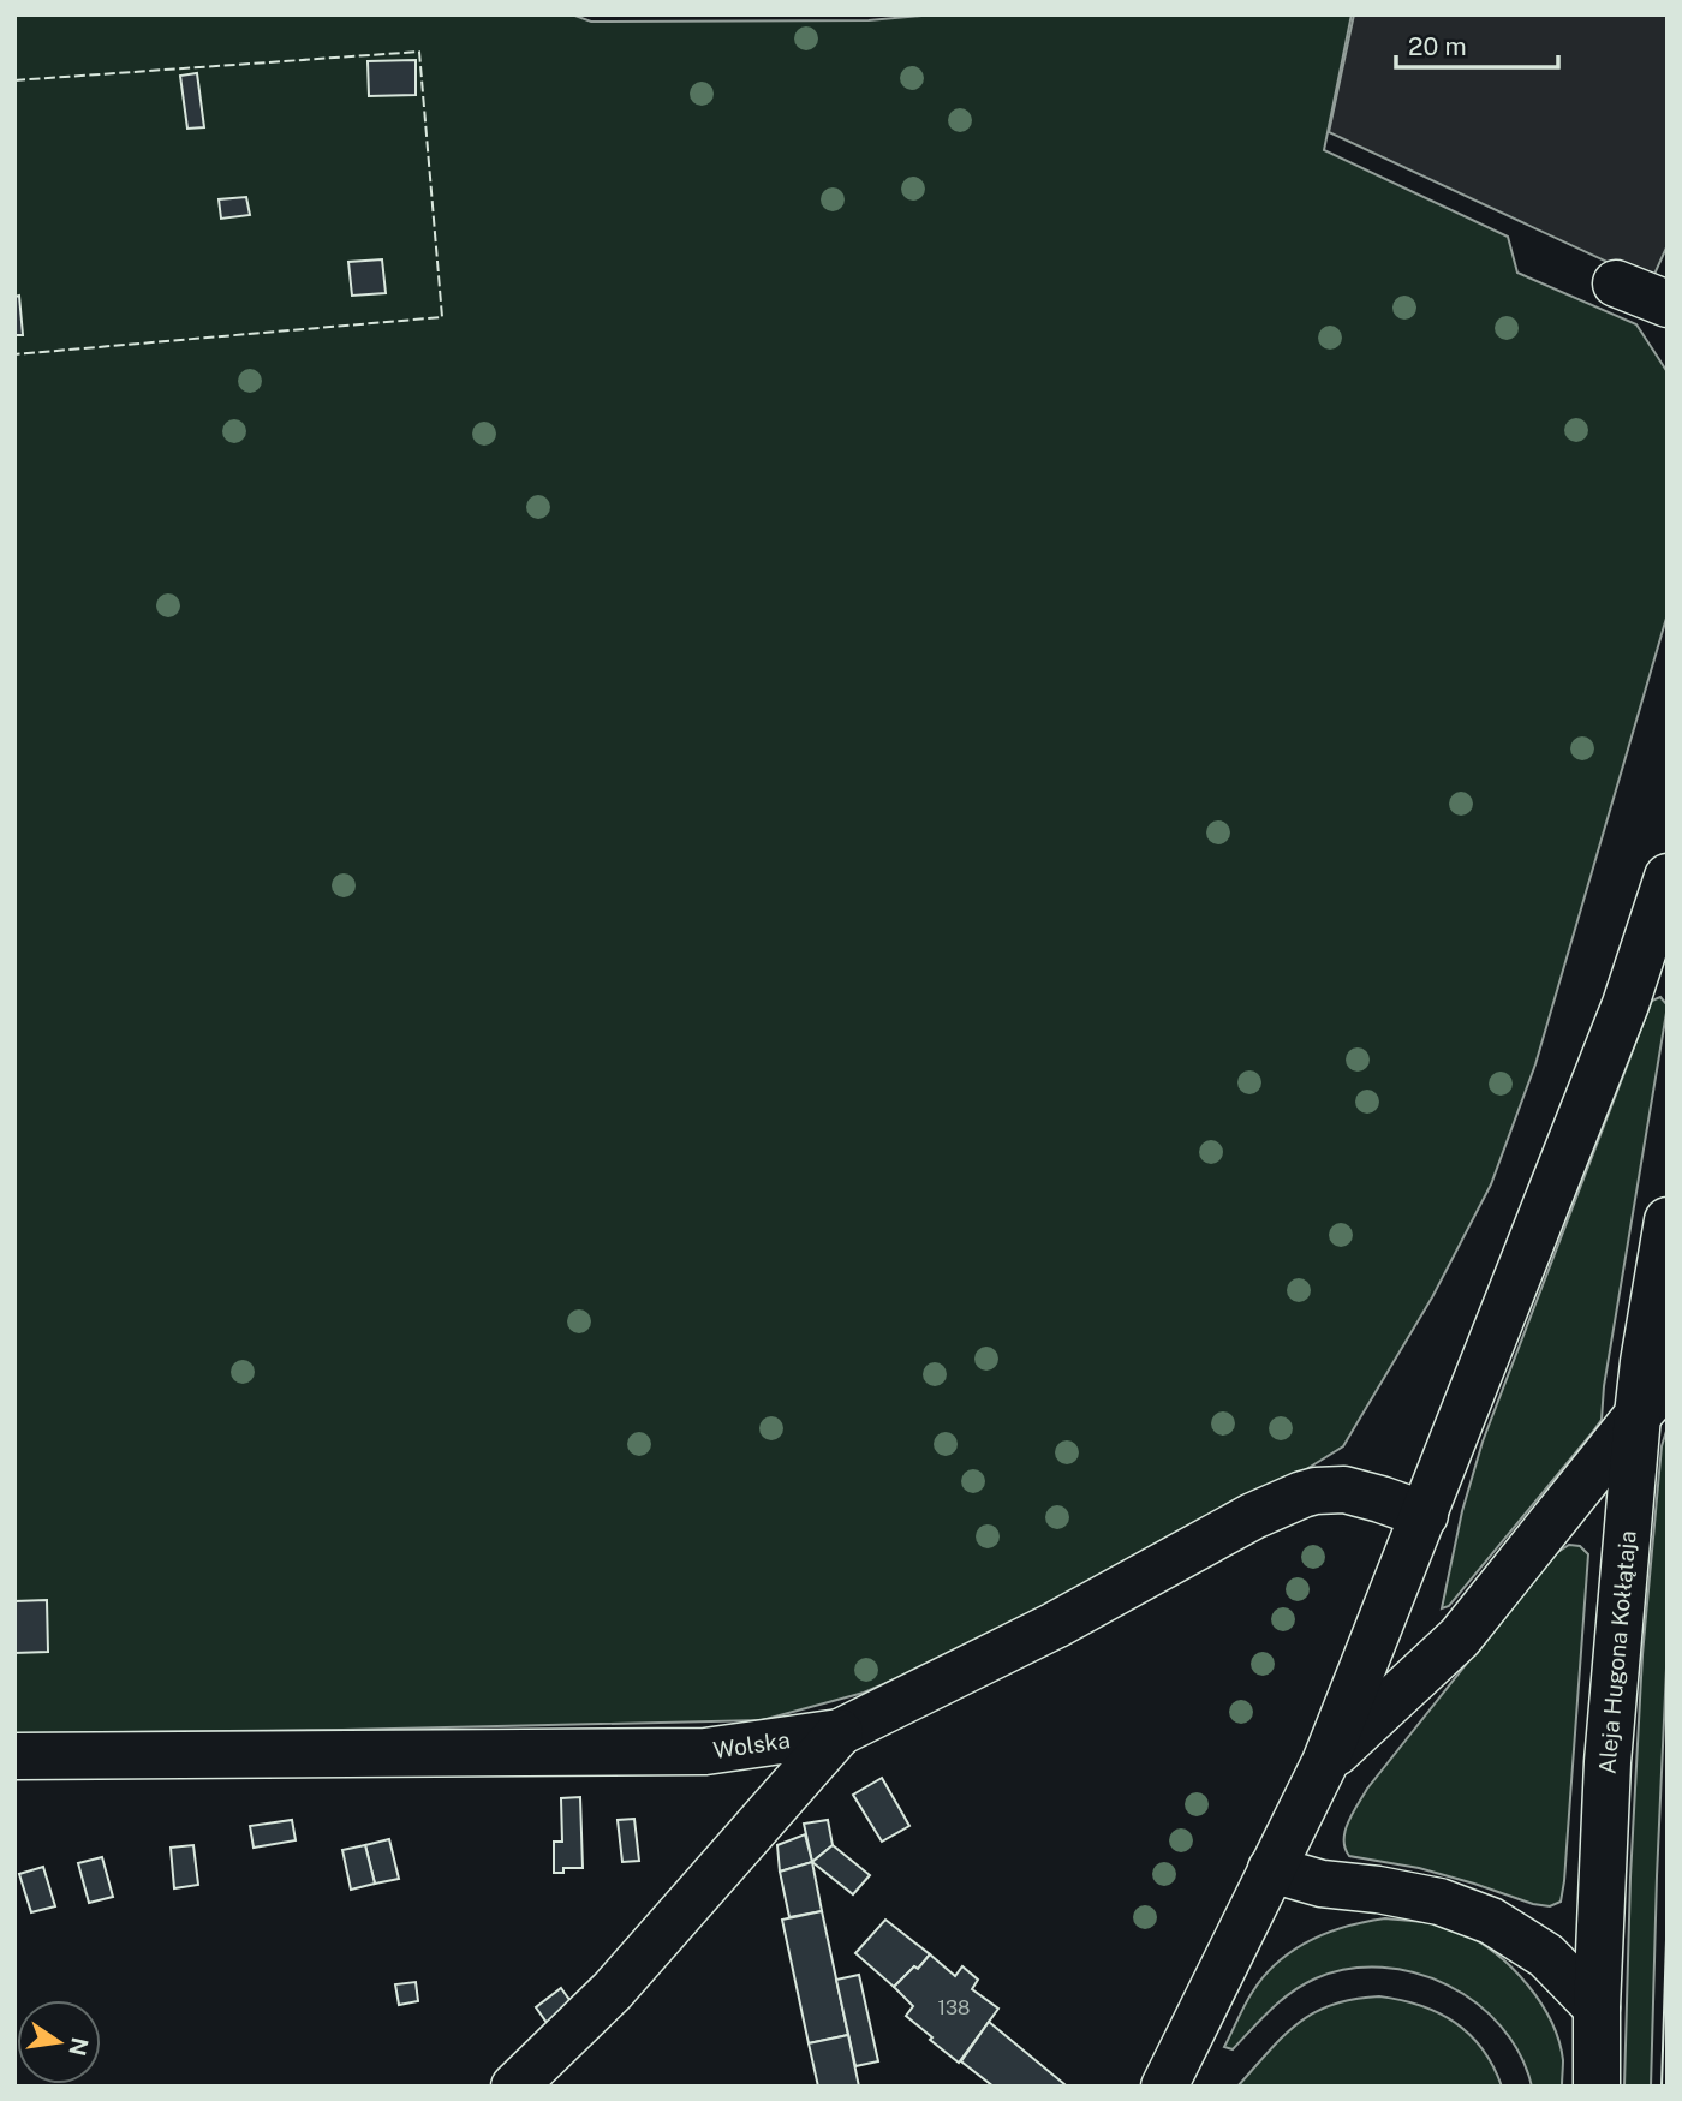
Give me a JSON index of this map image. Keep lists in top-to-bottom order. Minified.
{"streets":{"street":["Aleja Hugona Kołłątaja","Wolska"]},"house_numbers":["138"],"scale_bar":"20 m","north":"right"}
